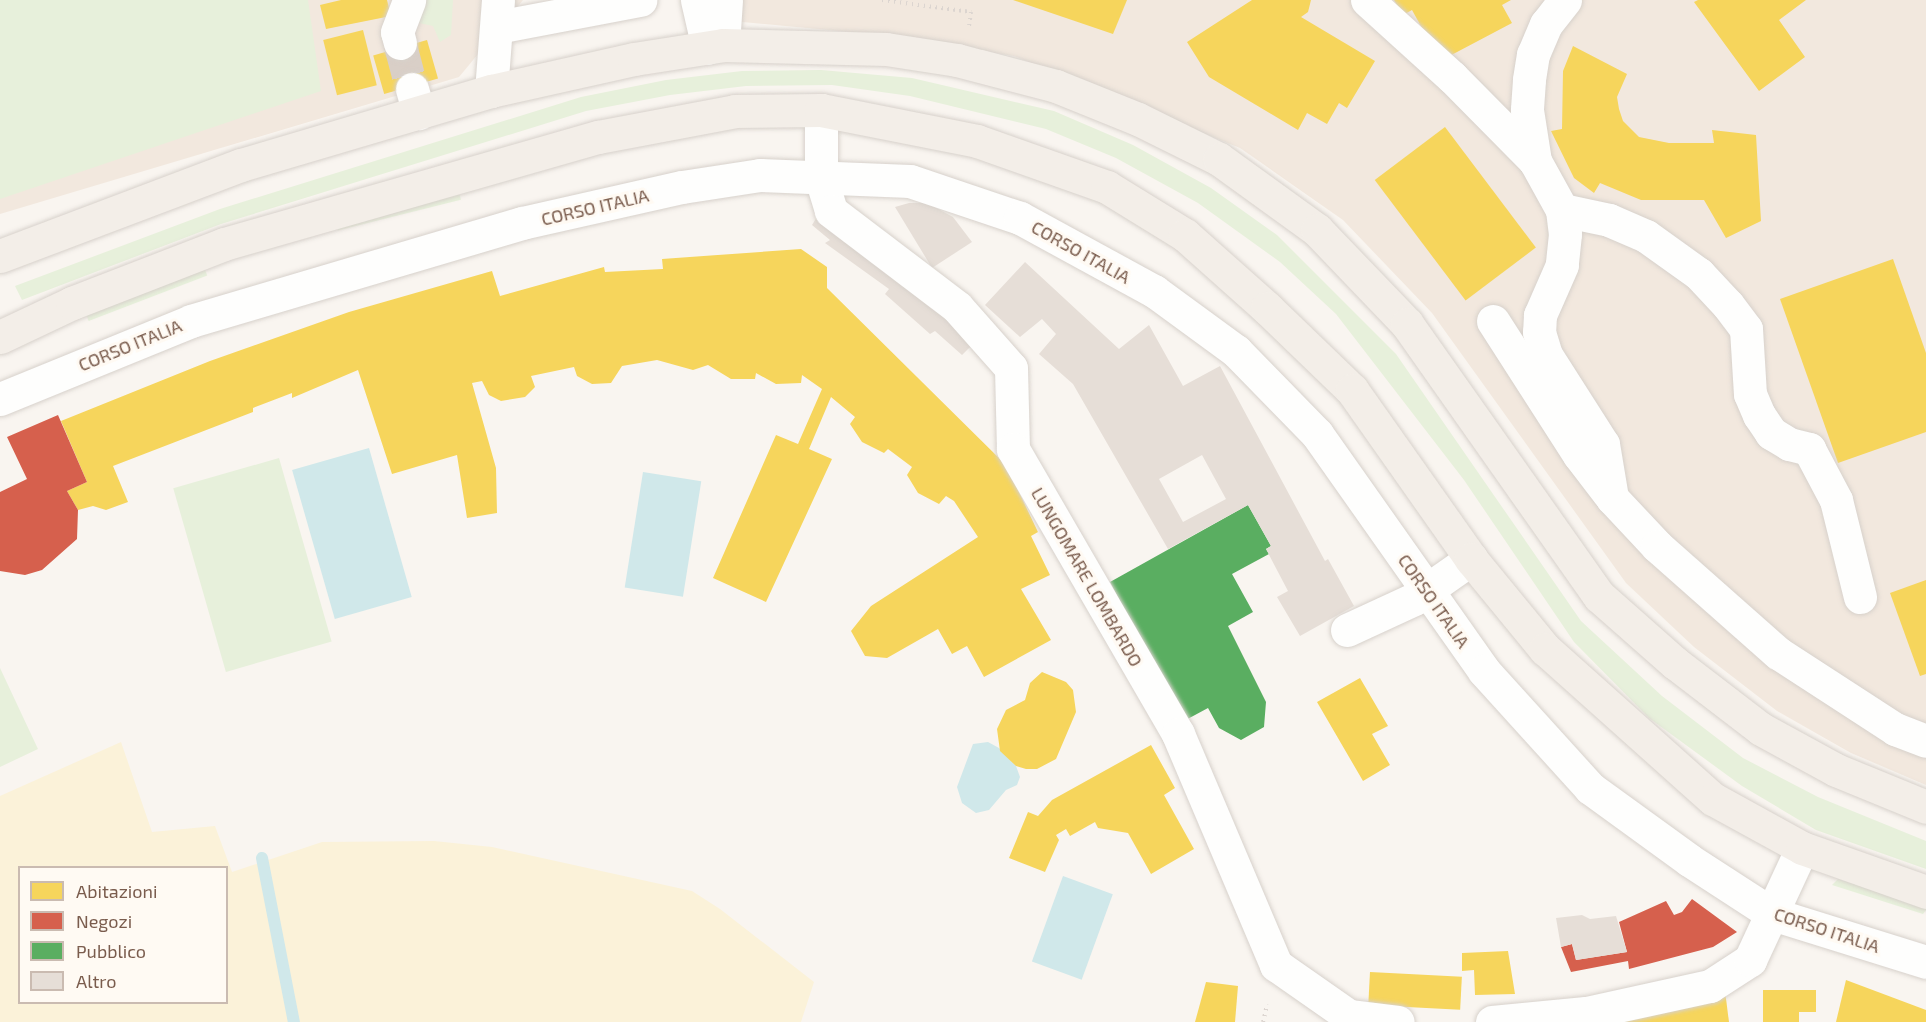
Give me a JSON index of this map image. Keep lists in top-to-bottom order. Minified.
{"streets":{"street":["CORSO ITALIA","LUNGOMARE LOMBARDO"]},"crossings":[["CORSO ITALIA","LUNGOMARE LOMBARDO"]],"legend":["Abitazioni","Negozi","Pubblico","Altro"]}
